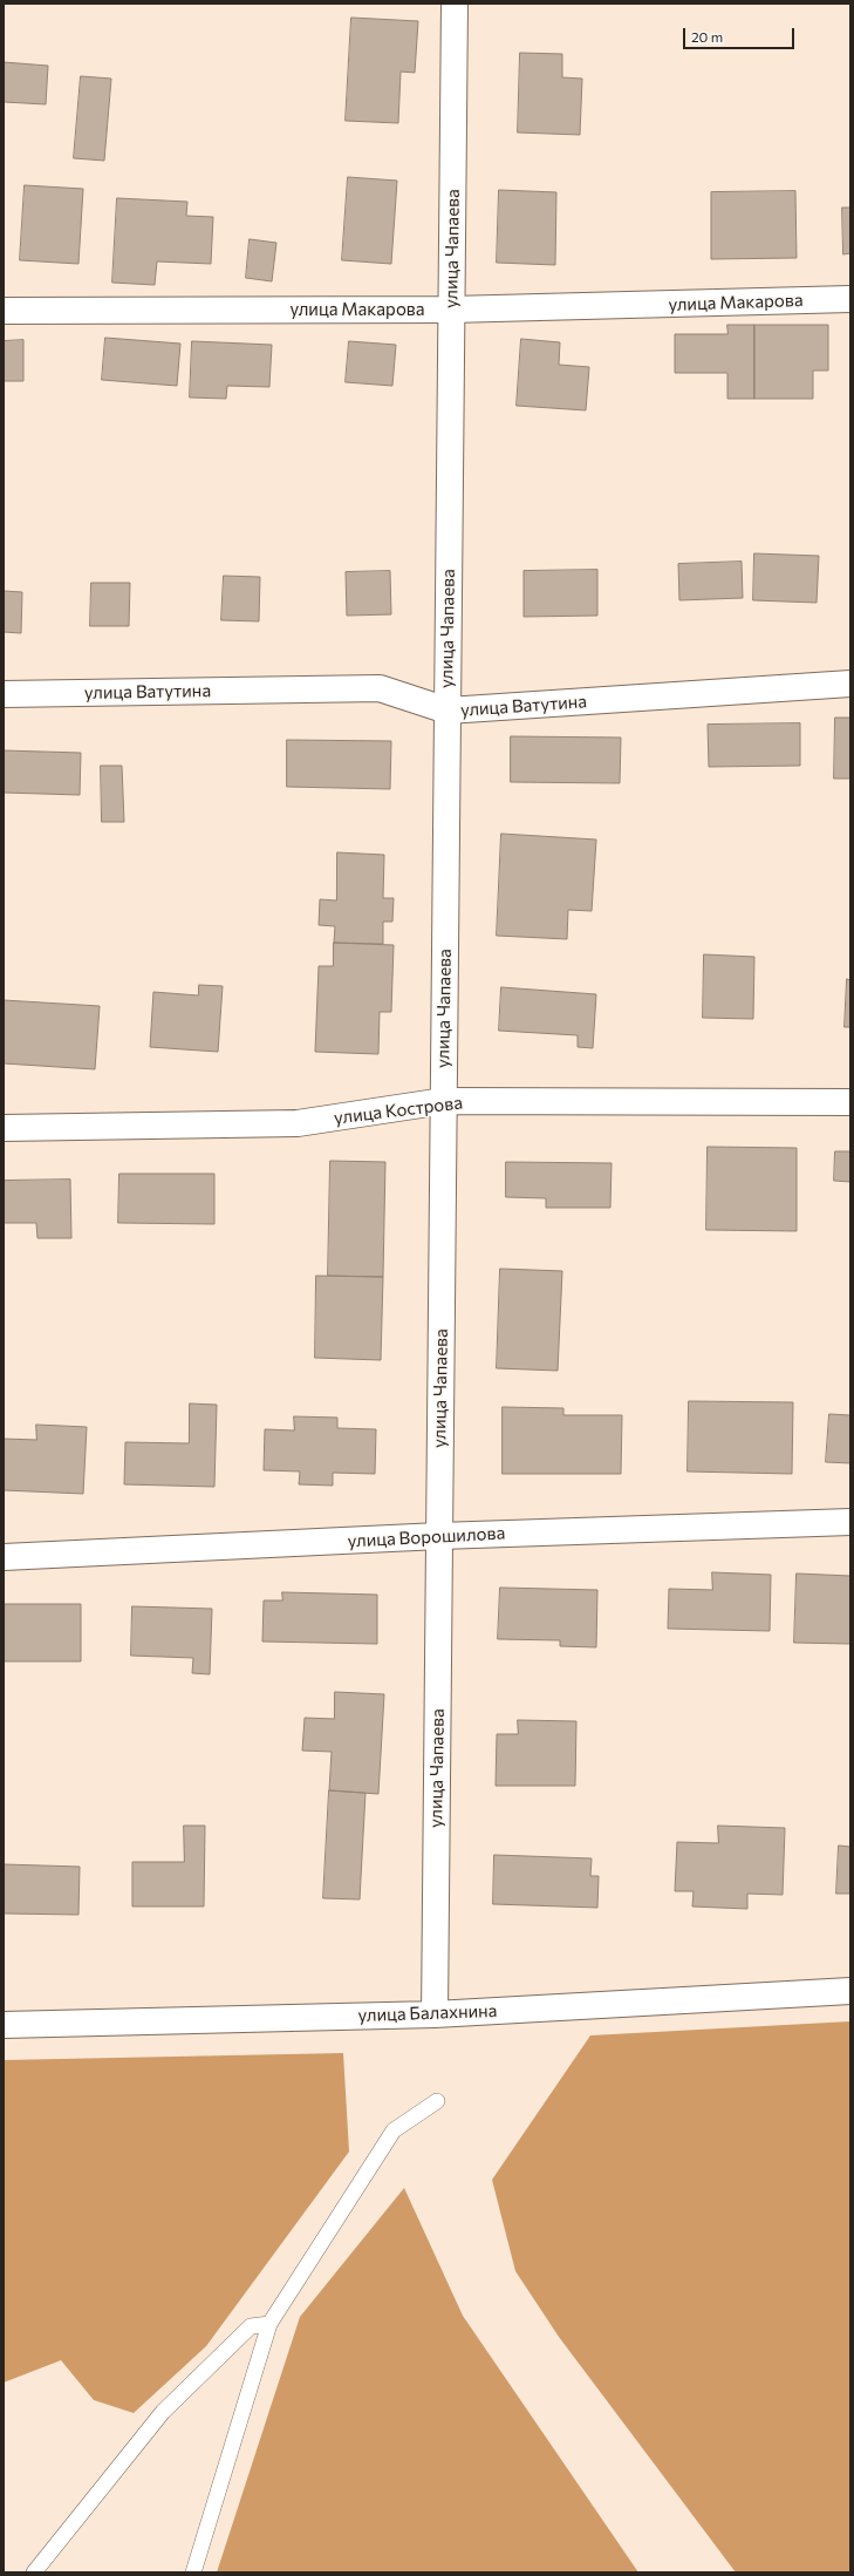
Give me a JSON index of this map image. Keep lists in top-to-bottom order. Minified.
{"streets":{"street":["улица Чапаева","улица Макарова","улица Ватутина","улица Кострова","улица Ворошилова","улица Балахнина"]},"crossings":[["улица Чапаева","улица Макарова"],["улица Чапаева","улица Ватутина"],["улица Чапаева","улица Кострова"],["улица Чапаева","улица Ворошилова"],["улица Чапаева","улица Балахнина"]],"scale_bar":"20 m"}
